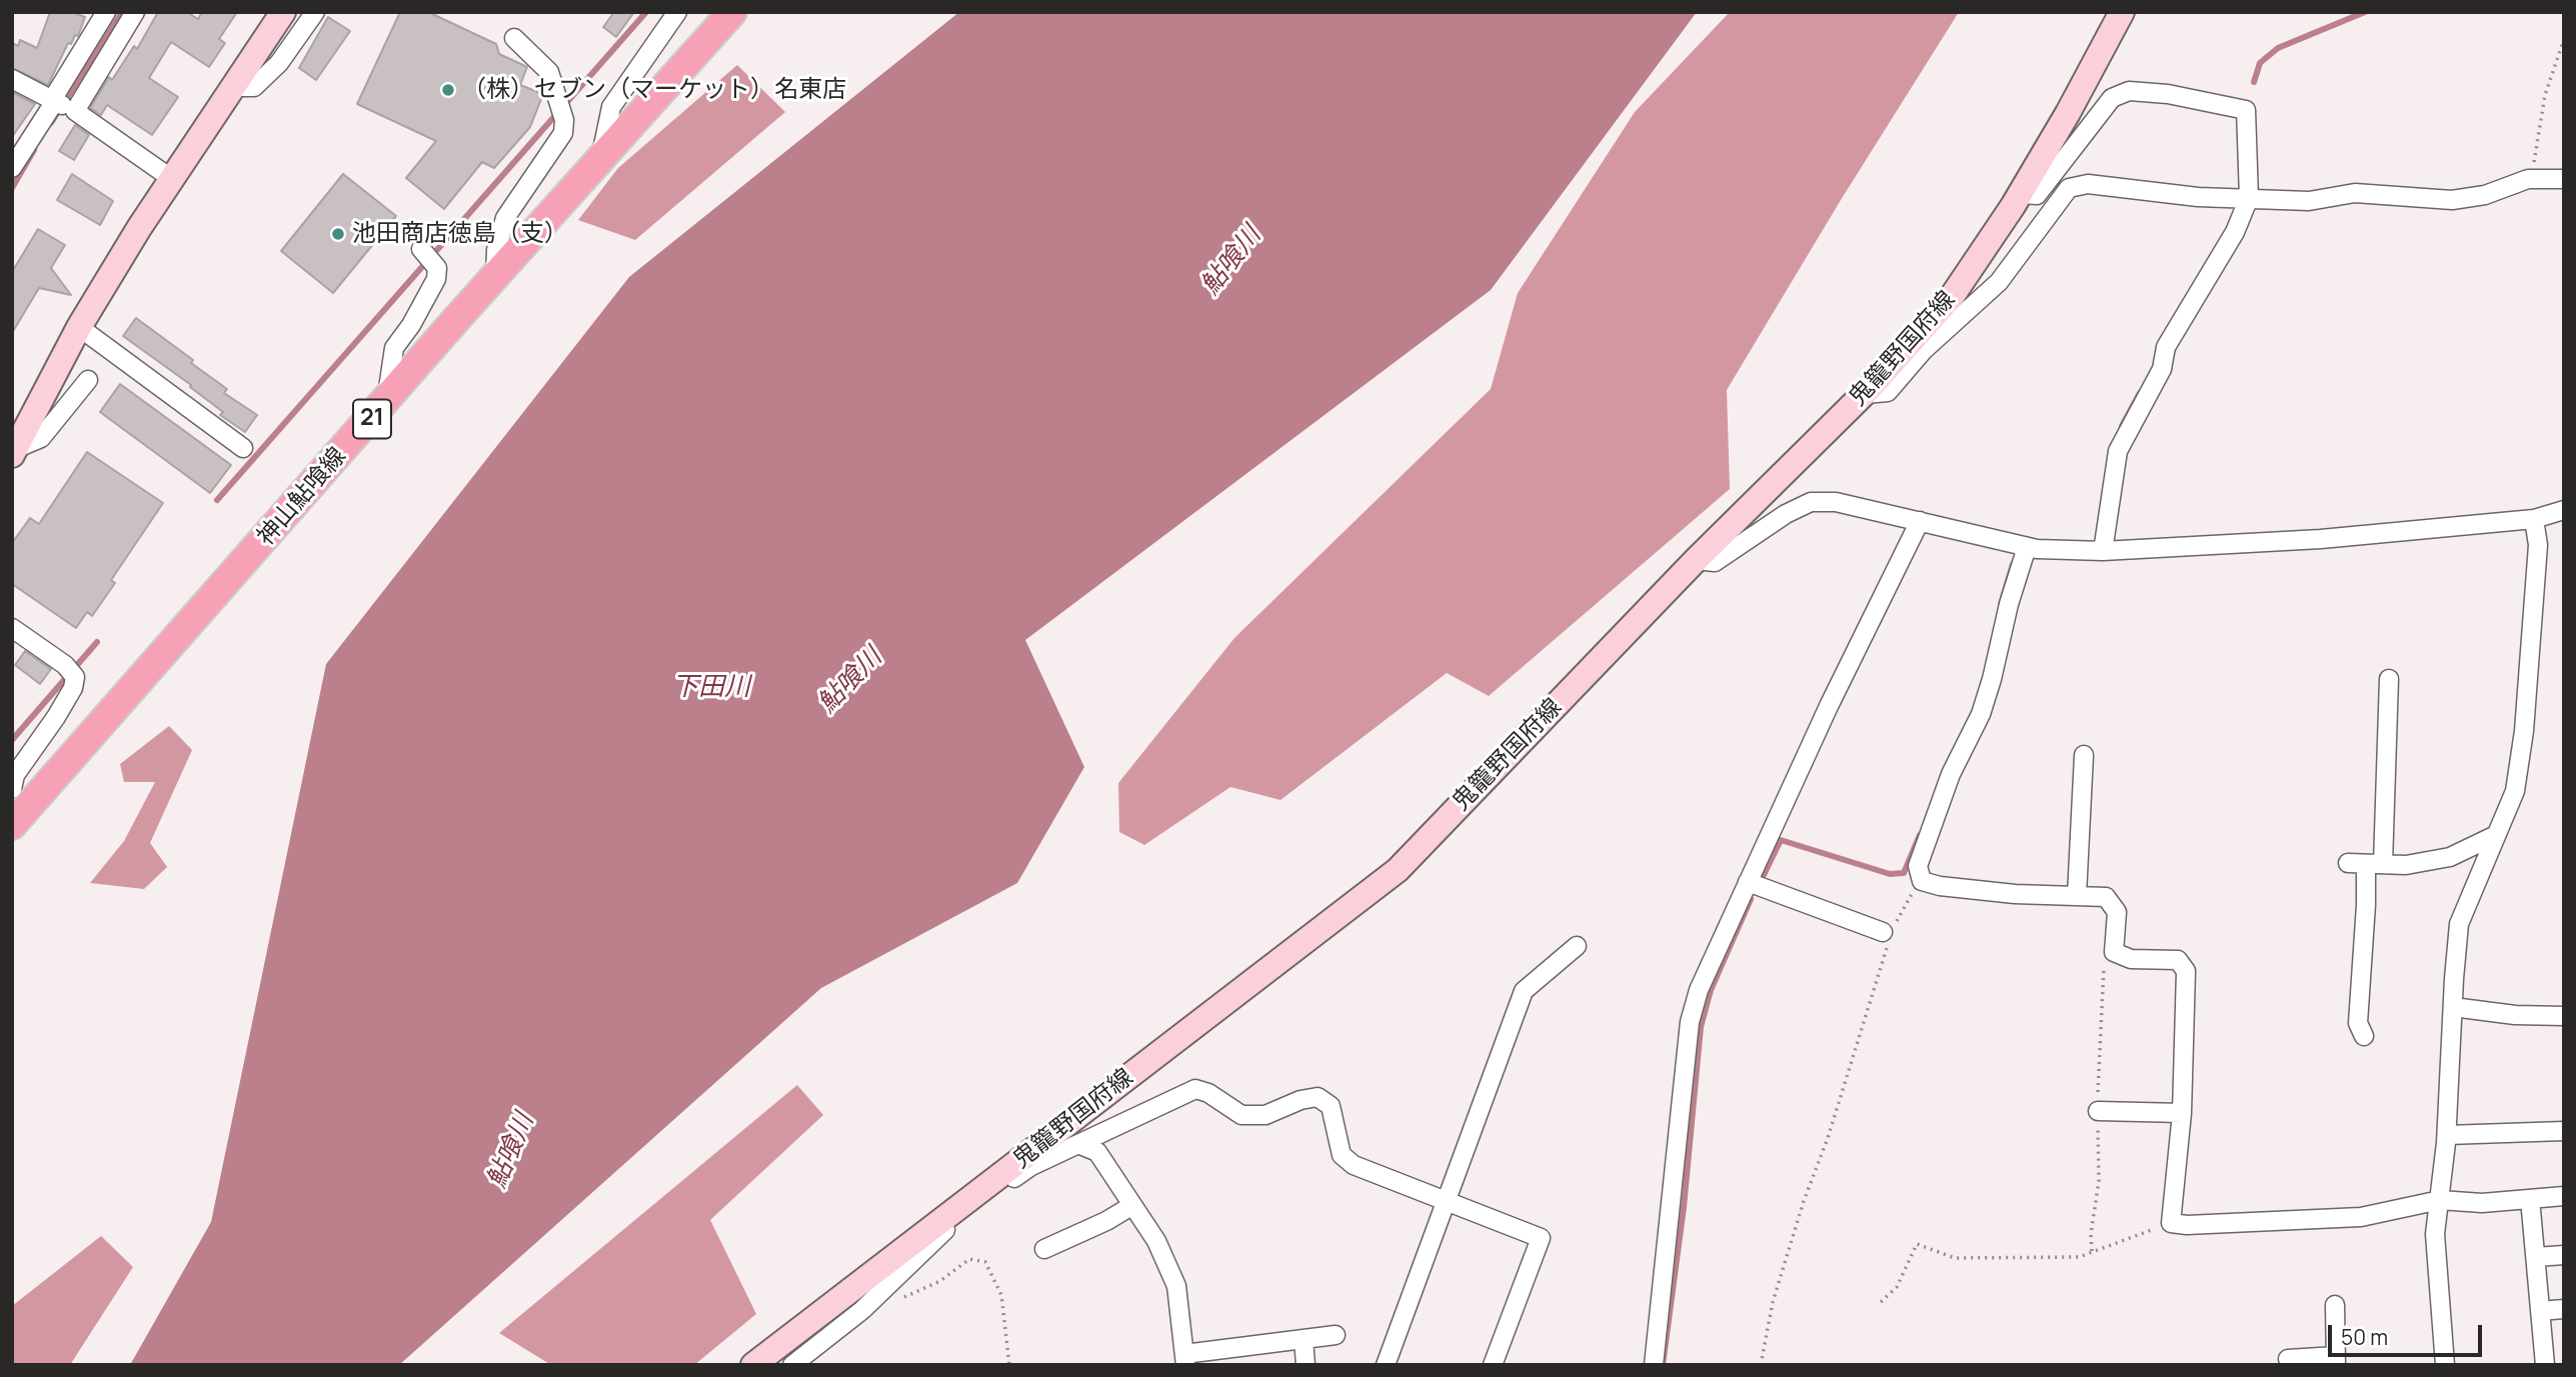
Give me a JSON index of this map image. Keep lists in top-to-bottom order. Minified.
{"streets":{"main road":["鬼籠野国府線","21","神山鮎喰線"]},"water":["鮎喰川","下田川"],"places":["（株）セブン（マーケット）名東店","池田商店徳島（支）"],"scale_bar":"50 m"}
